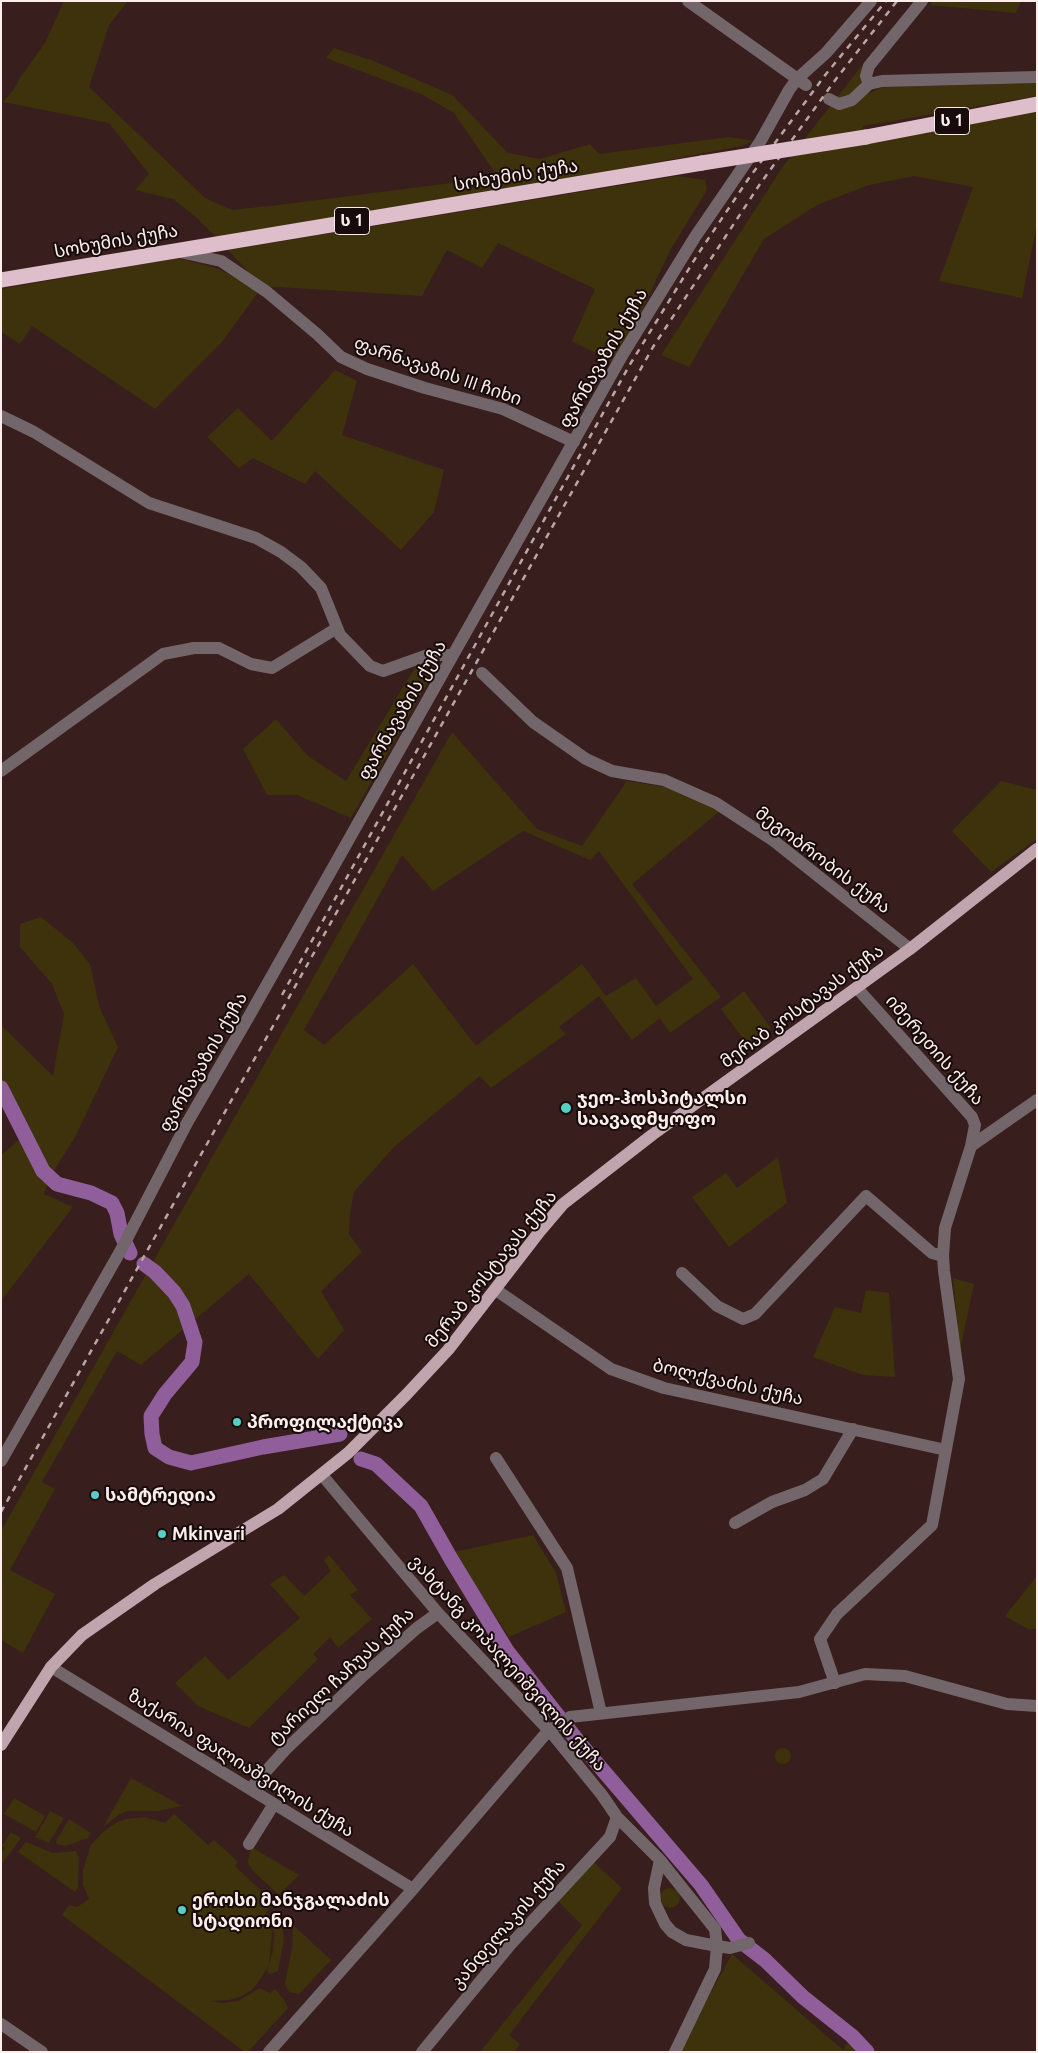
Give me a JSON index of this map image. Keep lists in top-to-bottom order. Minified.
{"streets":{"highway":["ს 1","სოხუმის ქუჩა"],"main road":["მერაბ კოსტავას ქუჩა"],"street":["ფარნავაზის ქუჩა","ფარნავაზის III ჩიხი","მეგობრობის ქუჩა","იმერეთის ქუჩა","ბოლქვაძის ქუჩა","ვახტანგ კოპალეიშვილის ქუჩა","ტარიელ ჩაჩუას ქუჩა","ზაქარია ფალიაშვილის ქუჩა","კანდელაკის ქუჩა"]},"crossings":[["სოხუმის ქუჩა","ფარნავაზის III ჩიხი"],["ფარნავაზის ქუჩა","ფარნავაზის III ჩიხი"],["მეგობრობის ქუჩა","მერაბ კოსტავას ქუჩა"],["მერაბ კოსტავას ქუჩა","იმერეთის ქუჩა"],["მერაბ კოსტავას ქუჩა","ბოლქვაძის ქუჩა"],["მერაბ კოსტავას ქუჩა","ვახტანგ კოპალეიშვილის ქუჩა"],["მერაბ კოსტავას ქუჩა","ზაქარია ფალიაშვილის ქუჩა"],["იმერეთის ქუჩა","ბოლქვაძის ქუჩა"],["ვახტანგ კოპალეიშვილის ქუჩა","ტარიელ ჩაჩუას ქუჩა"],["ვახტანგ კოპალეიშვილის ქუჩა","კანდელაკის ქუჩა"],["ტარიელ ჩაჩუას ქუჩა","ზაქარია ფალიაშვილის ქუჩა"]],"places":["ჯეო-ჰოსპიტალსი საავადმყოფო","პროფილაქტიკა","სამტრედია","Mkinvari","ეროსი მანჯგალაძის სტადიონი"]}
